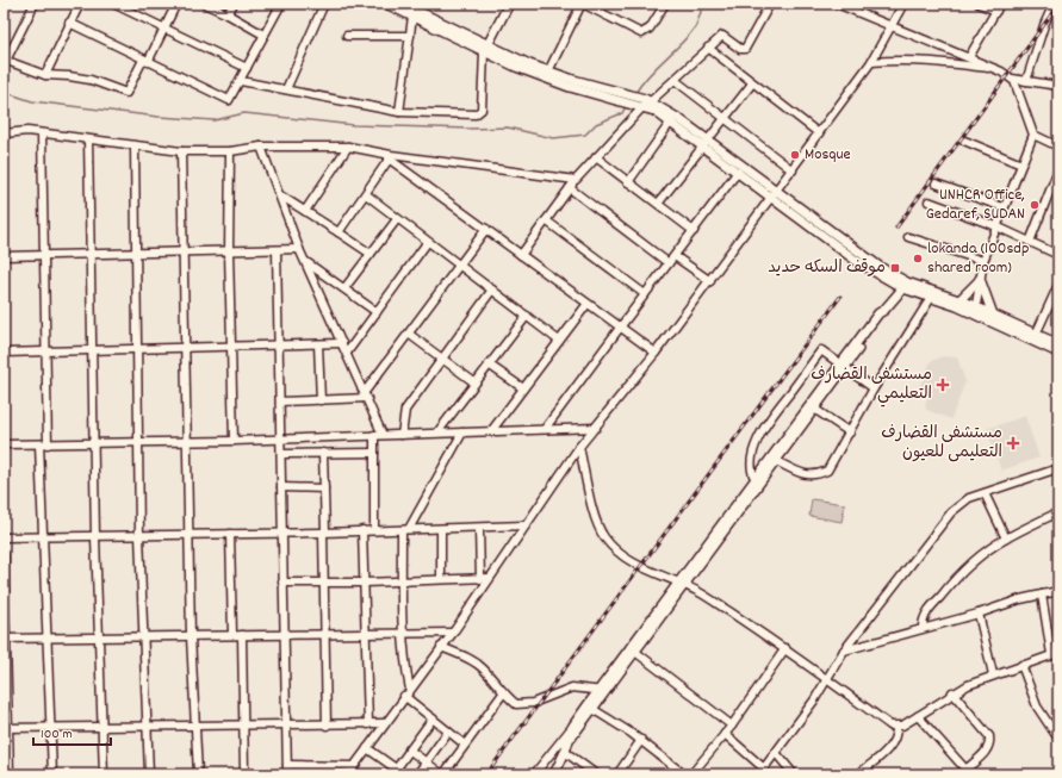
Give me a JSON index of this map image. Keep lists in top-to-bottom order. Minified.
{"places":{"other":["Mosque","UNHCR Office, Gedaref, SUDAN","lokanda (100sdp shared room)"],"transit":["موقف السكه حديد"],"health":["مستشفى القضارف التعليمي","مستشفى القضارف التعليمى للعيون"]},"scale_bar":"100 m"}
